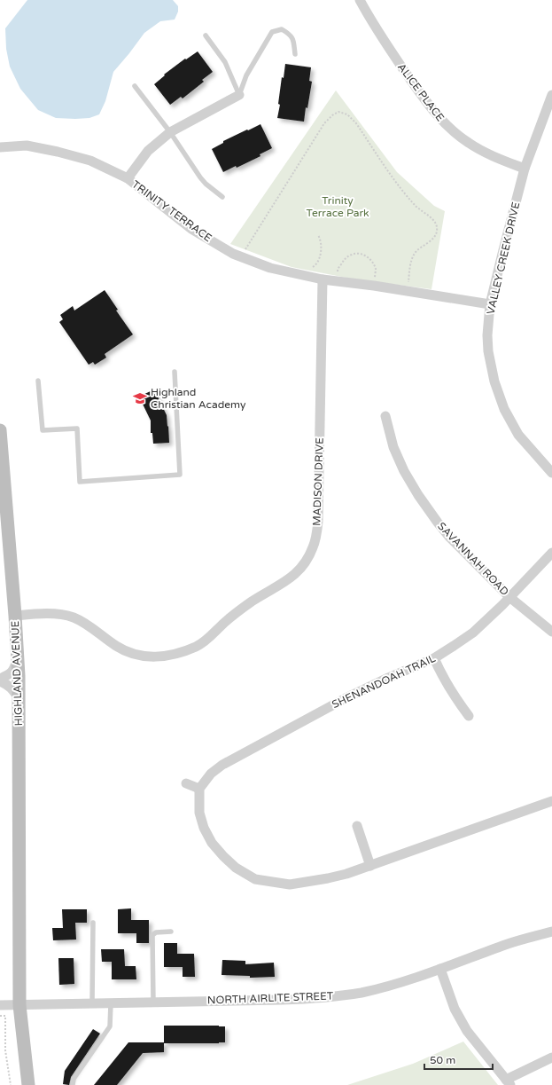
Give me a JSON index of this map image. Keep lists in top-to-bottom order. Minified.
{"streets":{"main road":["HIGHLAND AVENUE"],"street":["ALICE PLACE","TRINITY TERRACE","VALLEY CREEK DRIVE","MADISON DRIVE","SAVANNAH ROAD","SHENANDOAH TRAIL","NORTH AIRLITE STREET"]},"crossings":[["ALICE PLACE","VALLEY CREEK DRIVE"],["TRINITY TERRACE","VALLEY CREEK DRIVE"],["TRINITY TERRACE","MADISON DRIVE"],["MADISON DRIVE","HIGHLAND AVENUE"],["SAVANNAH ROAD","SHENANDOAH TRAIL"],["HIGHLAND AVENUE","NORTH AIRLITE STREET"]],"parks":["Trinity Terrace Park"],"places":{"school or university":["Highland Christian Academy"]},"scale_bar":"50 m"}
